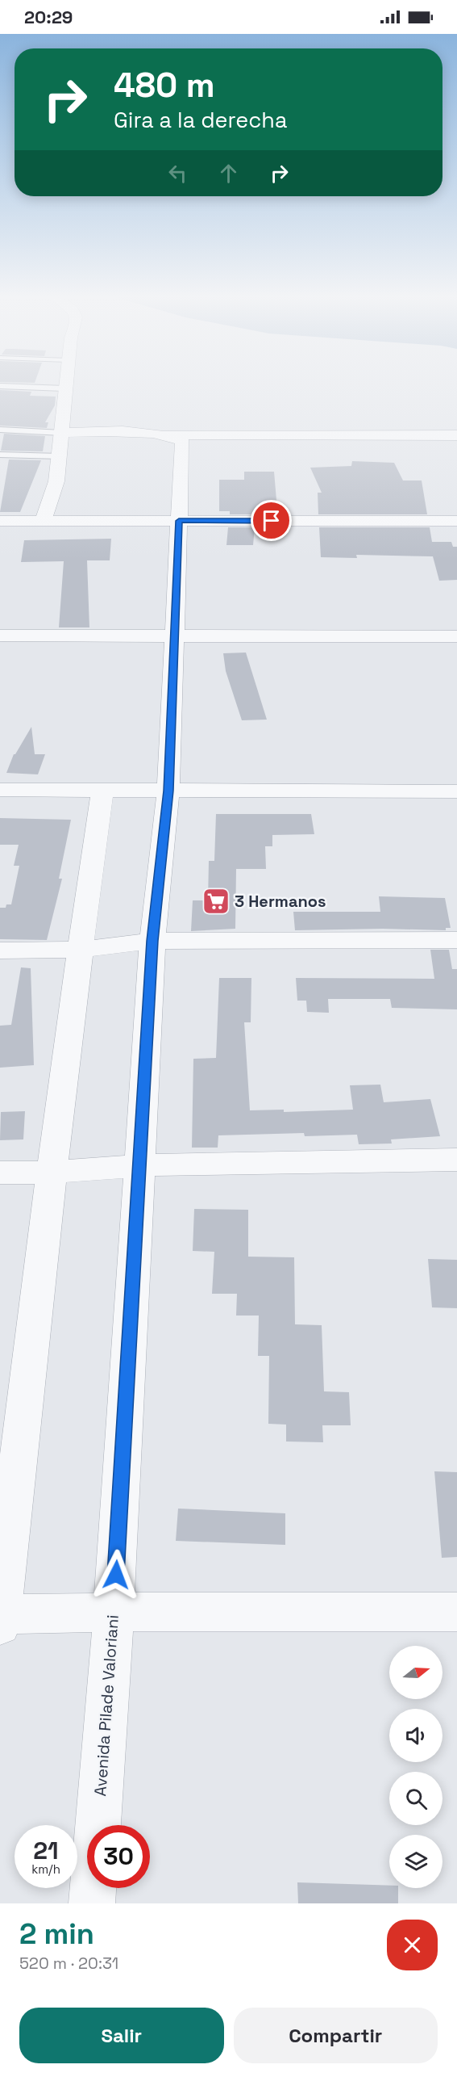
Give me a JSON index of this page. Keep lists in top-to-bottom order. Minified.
{"streets":{"street":["Avenida Pilade Valoriani"]},"places":{"supermarket":["3 Hermanos"]},"north":"right","page":{"status":"20:29","turn":["480 m","Gira a la derecha"],"speed":"21 km/h","limit":"30","heading":["2 min","520 m · 20:31"],"buttons":["Salir","Compartir"]}}
